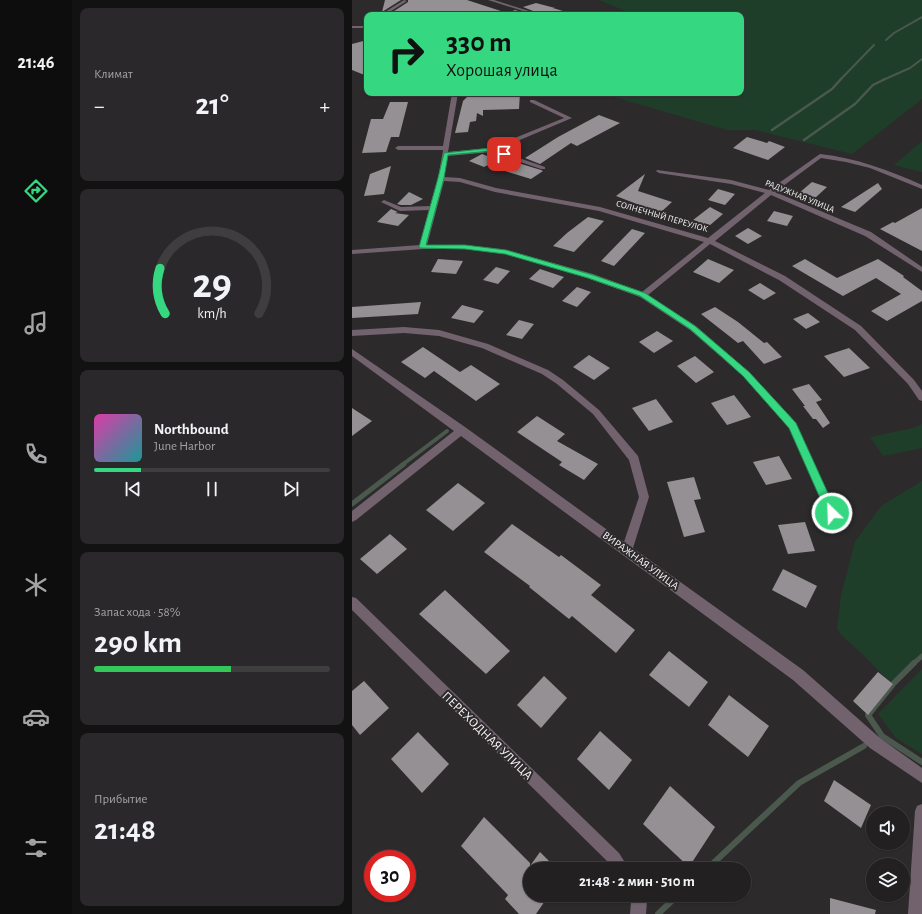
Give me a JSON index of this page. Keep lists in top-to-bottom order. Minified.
{"streets":{"street":["РАДУЖНАЯ УЛИЦА","СОЛНЕЧНЫЙ ПЕРЕУЛОК","ВИРАЖНАЯ УЛИЦА","ПЕРЕХОДНАЯ УЛИЦА"]},"page":{"tabs":"21:46","tile":["Климат",["Запас хода · 58%","290 km"],["Прибытие","21:48"]],"turn":["330 m","Хорошая улица"],"heat":["−","21°","+"],"song":["Northbound","June Harbor"],"limit":"30","trip":"21:48 · 2 мин · 510 m","gauge":["29","km/h"]}}
